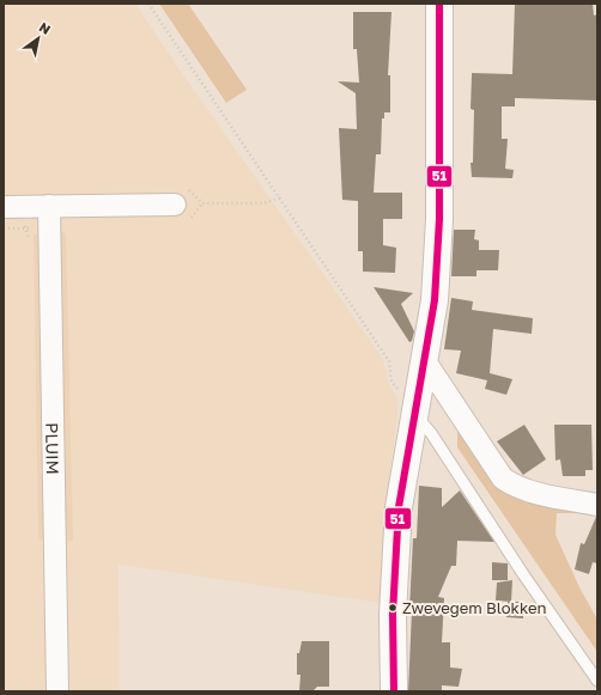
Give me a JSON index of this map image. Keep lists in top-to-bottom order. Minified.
{"streets":{"street":["PLUIM"]},"places":["Zwevegem Blokken"],"lines":["transit line 51"],"north":"top right"}
